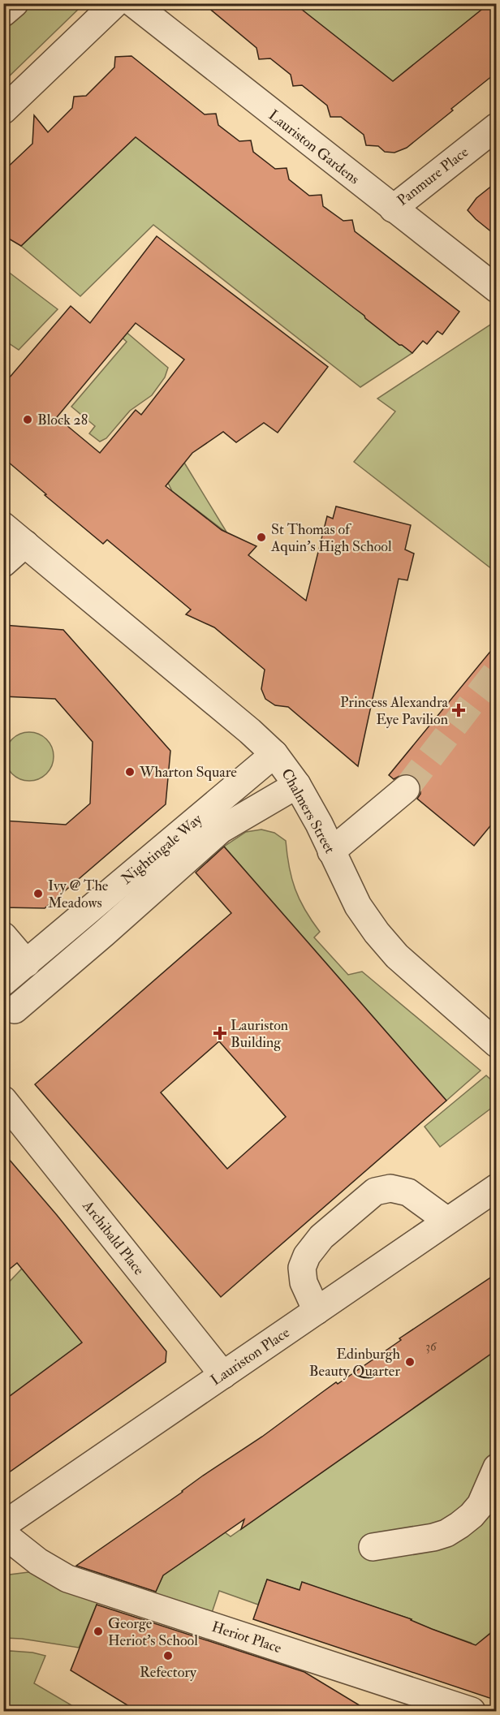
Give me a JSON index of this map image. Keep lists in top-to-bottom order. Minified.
{"streets":{"street":["Lauriston Gardens","Panmure Place","Chalmers Street","Nightingale Way","Archibald Place","Lauriston Place","Heriot Place"]},"crossings":[["Lauriston Gardens","Panmure Place"],["Chalmers Street","Nightingale Way"],["Archibald Place","Lauriston Place"]],"places":{"other":["Block 28","St Thomas of Aquin's High School","Wharton Square","Ivy @ The Meadows","Edinburgh Beauty Quarter","George Heriot's School","Refectory"],"health":["Princess Alexandra Eye Pavilion","Lauriston Building"]},"house_numbers":["36"]}
